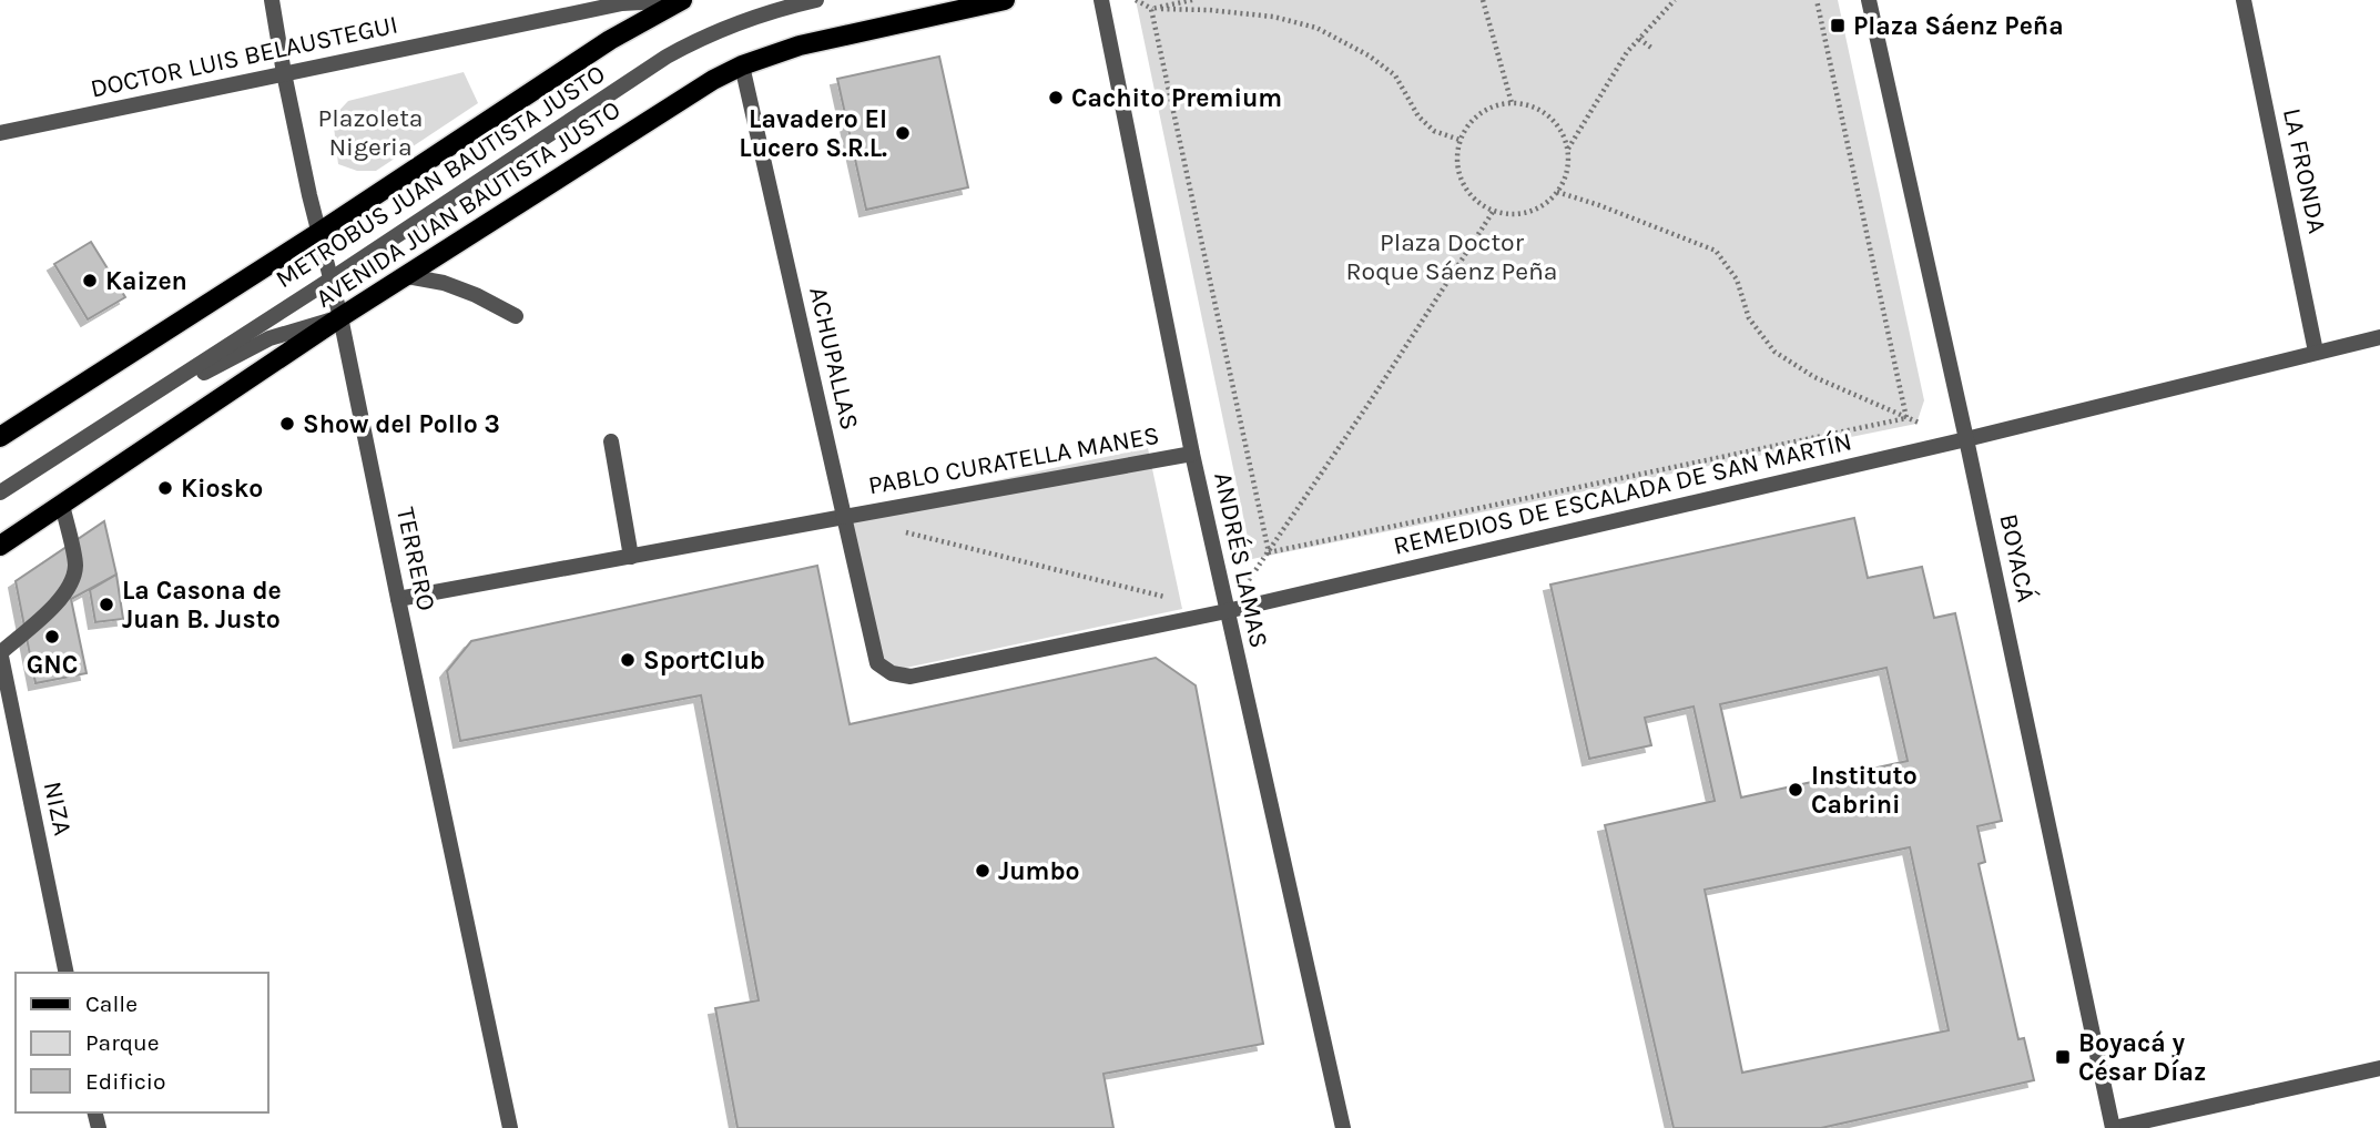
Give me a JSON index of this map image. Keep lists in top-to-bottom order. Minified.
{"streets":{"main road":["AVENIDA JUAN BAUTISTA JUSTO"],"street":["DOCTOR LUIS BELAUSTEGUI","LA FRONDA","METROBUS JUAN BAUTISTA JUSTO","ACHUPALLAS","PABLO CURATELLA MANES","REMEDIOS DE ESCALADA DE SAN MARTÍN","BOYACÁ","TERRERO","ANDRÉS LAMAS","NIZA"]},"crossings":[["DOCTOR LUIS BELAUSTEGUI","TERRERO"],["LA FRONDA","REMEDIOS DE ESCALADA DE SAN MARTÍN"],["METROBUS JUAN BAUTISTA JUSTO","AVENIDA JUAN BAUTISTA JUSTO"],["METROBUS JUAN BAUTISTA JUSTO","TERRERO"],["AVENIDA JUAN BAUTISTA JUSTO","ACHUPALLAS"],["AVENIDA JUAN BAUTISTA JUSTO","TERRERO"],["ACHUPALLAS","PABLO CURATELLA MANES"],["ACHUPALLAS","REMEDIOS DE ESCALADA DE SAN MARTÍN"],["PABLO CURATELLA MANES","TERRERO"],["PABLO CURATELLA MANES","ANDRÉS LAMAS"],["REMEDIOS DE ESCALADA DE SAN MARTÍN","BOYACÁ"],["REMEDIOS DE ESCALADA DE SAN MARTÍN","ANDRÉS LAMAS"]],"parks":["Plazoleta Nigeria","Plaza Doctor Roque Sáenz Peña"],"places":{"transit":["Plaza Sáenz Peña","Boyacá y César Díaz"],"other":["Cachito Premium","Lavadero El Lucero S.R.L.","Kaizen","Show del Pollo 3","Kiosko","La Casona de Juan B. Justo","GNC","SportClub","Instituto Cabrini","Jumbo"]},"legend":["Calle","Parque","Edificio"]}
